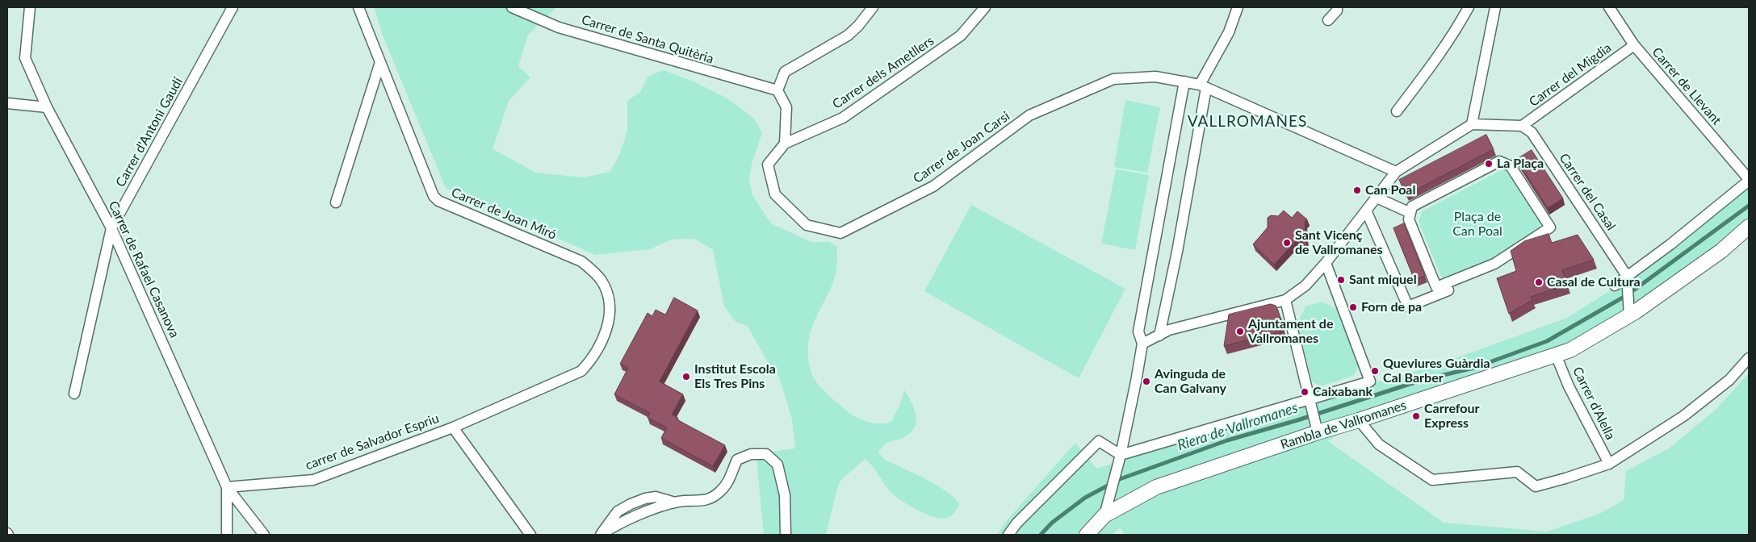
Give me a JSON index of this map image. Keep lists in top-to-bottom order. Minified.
{"streets":{"street":["Carrer de Santa Quitèria","Carrer dels Ametllers","Carrer del Migdia","Carrer de Llevant","Carrer d'Antoni Gaudí","Carrer de Joan Carsi","Carrer del Casal","Carrer de Joan Miró","Carrer de Rafael Casanova","Carrer d'Alella","Rambla de Vallromanes","carrer de Salvador Espriu"]},"crossings":[["Carrer dels Ametllers","Carrer de Joan Carsi"],["Carrer del Migdia","Carrer de Llevant"],["Carrer del Migdia","Carrer del Casal"],["Carrer d'Antoni Gaudí","Carrer de Rafael Casanova"],["Carrer de Joan Miró","carrer de Salvador Espriu"],["Carrer de Rafael Casanova","carrer de Salvador Espriu"],["Carrer d'Alella","Rambla de Vallromanes"]],"districts":["VALLROMANES"],"water":["Riera de Vallromanes"],"parks":["Plaça de Can Poal"],"places":["La Plaça","Can Poal","Sant Vicenç de Vallromanes","Sant miquel","Casal de Cultura","Forn de pa","Ajuntament de Vallromanes","Queviures Guàrdia Cal Barber","Institut Escola Els Tres Pins","Avinguda de Can Galvany","Caixabank","Carrefour Express"]}
